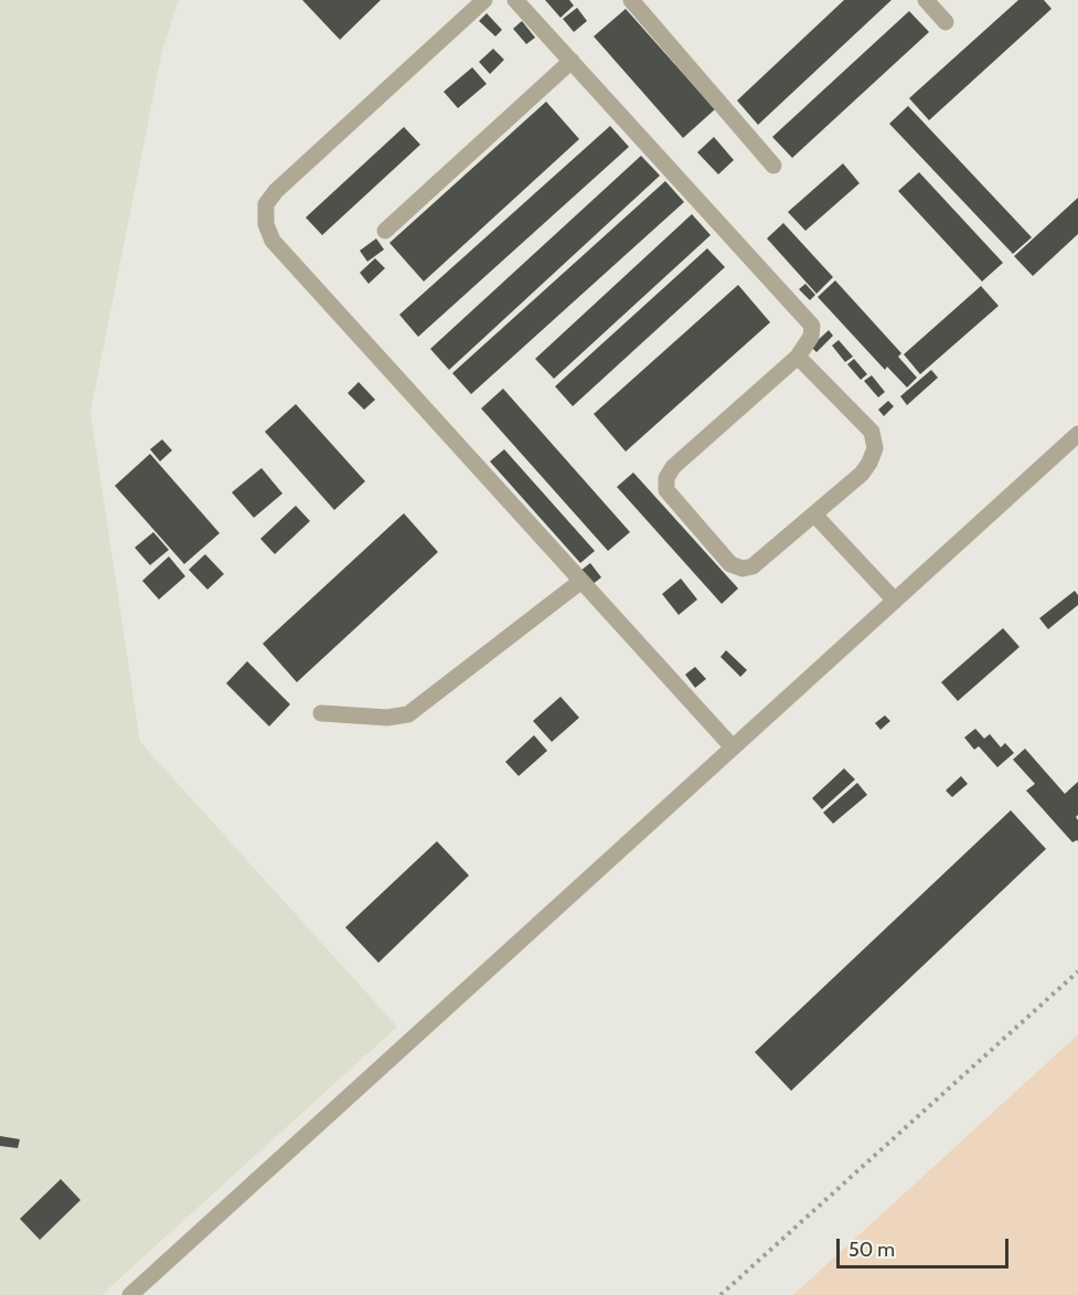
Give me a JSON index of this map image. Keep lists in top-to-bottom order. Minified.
{"scale_bar":"50 m"}
